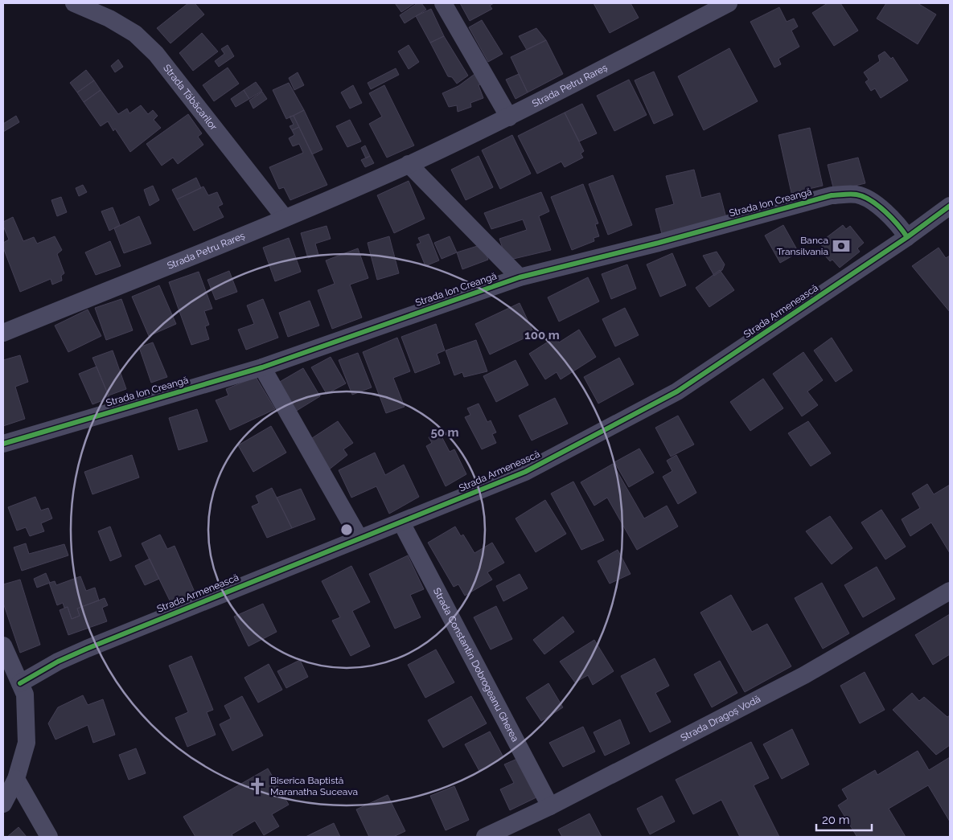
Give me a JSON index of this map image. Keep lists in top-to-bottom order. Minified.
{"streets":{"street":["Strada Petru Rareș","Strada Tăbăcarilor","Strada Ion Creangă","Strada Armenească","Strada Constantin Dobrogeanu Gherea","Strada Dragoș Vodă"]},"crossings":[["Strada Petru Rareș","Strada Tăbăcarilor"],["Strada Ion Creangă","Strada Armenească"],["Strada Armenească","Strada Constantin Dobrogeanu Gherea"],["Strada Constantin Dobrogeanu Gherea","Strada Dragoș Vodă"]],"places":{"bank":["Banca Transilvania"],"church":["Biserica Baptistă Maranatha Suceava"]},"scale_bar":"20 m","rings":["100 m","50 m"]}
